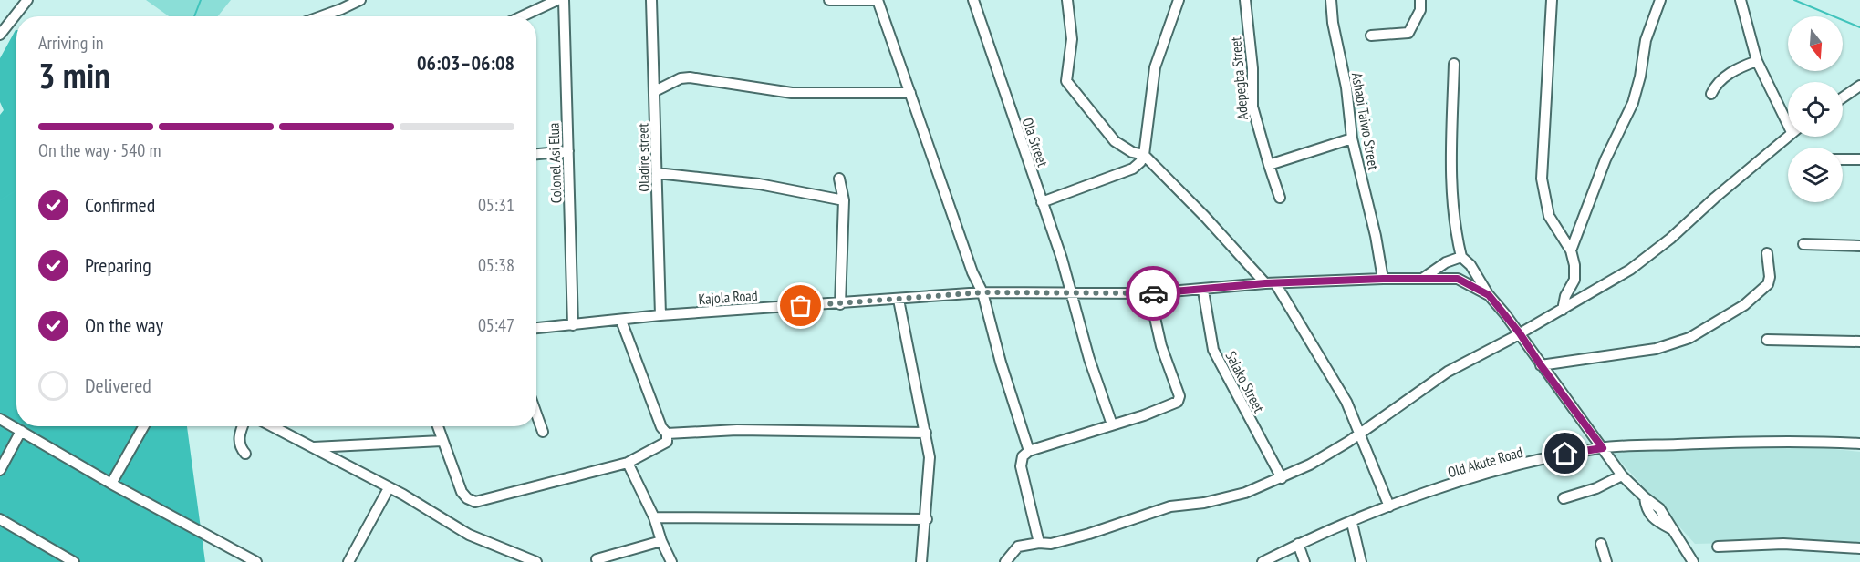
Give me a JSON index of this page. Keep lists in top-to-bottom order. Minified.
{"streets":{"street":["Adepegba Street","Ashabi Taiwo Street","Ola Street","Oladire street","Colonel Asi Elua","Kajola Road","Salako Street","Old Akute Road"]},"crossings":[["Ashabi Taiwo Street","Kajola Road"],["Ola Street","Kajola Road"],["Oladire street","Kajola Road"],["Colonel Asi Elua","Kajola Road"],["Kajola Road","Salako Street"],["Kajola Road","Old Akute Road"]],"north":"bottom","page":{"heading":["3 min","Arriving in","06:03–06:08"],"bar":"On the way · 540 m","list":[["Confirmed","05:31"],["Preparing","05:38"],["On the way","05:47"],"Delivered"]}}
